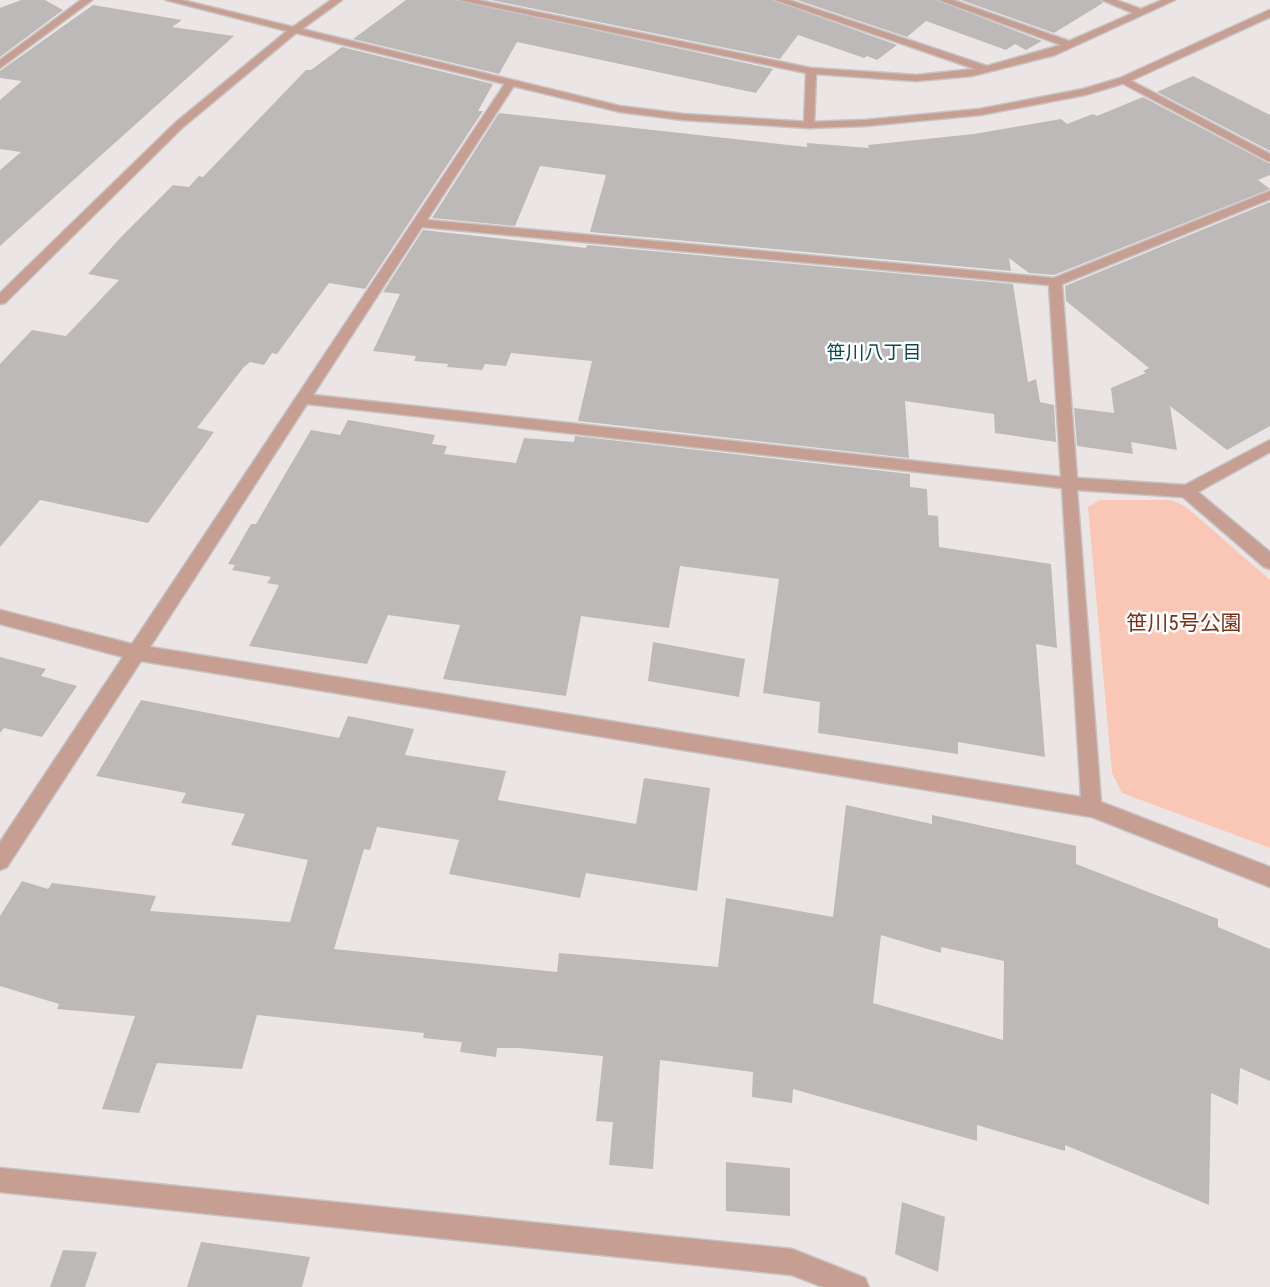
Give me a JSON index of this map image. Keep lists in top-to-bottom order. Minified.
{"districts":["笹川八丁目"],"parks":["笹川5号公園"]}
